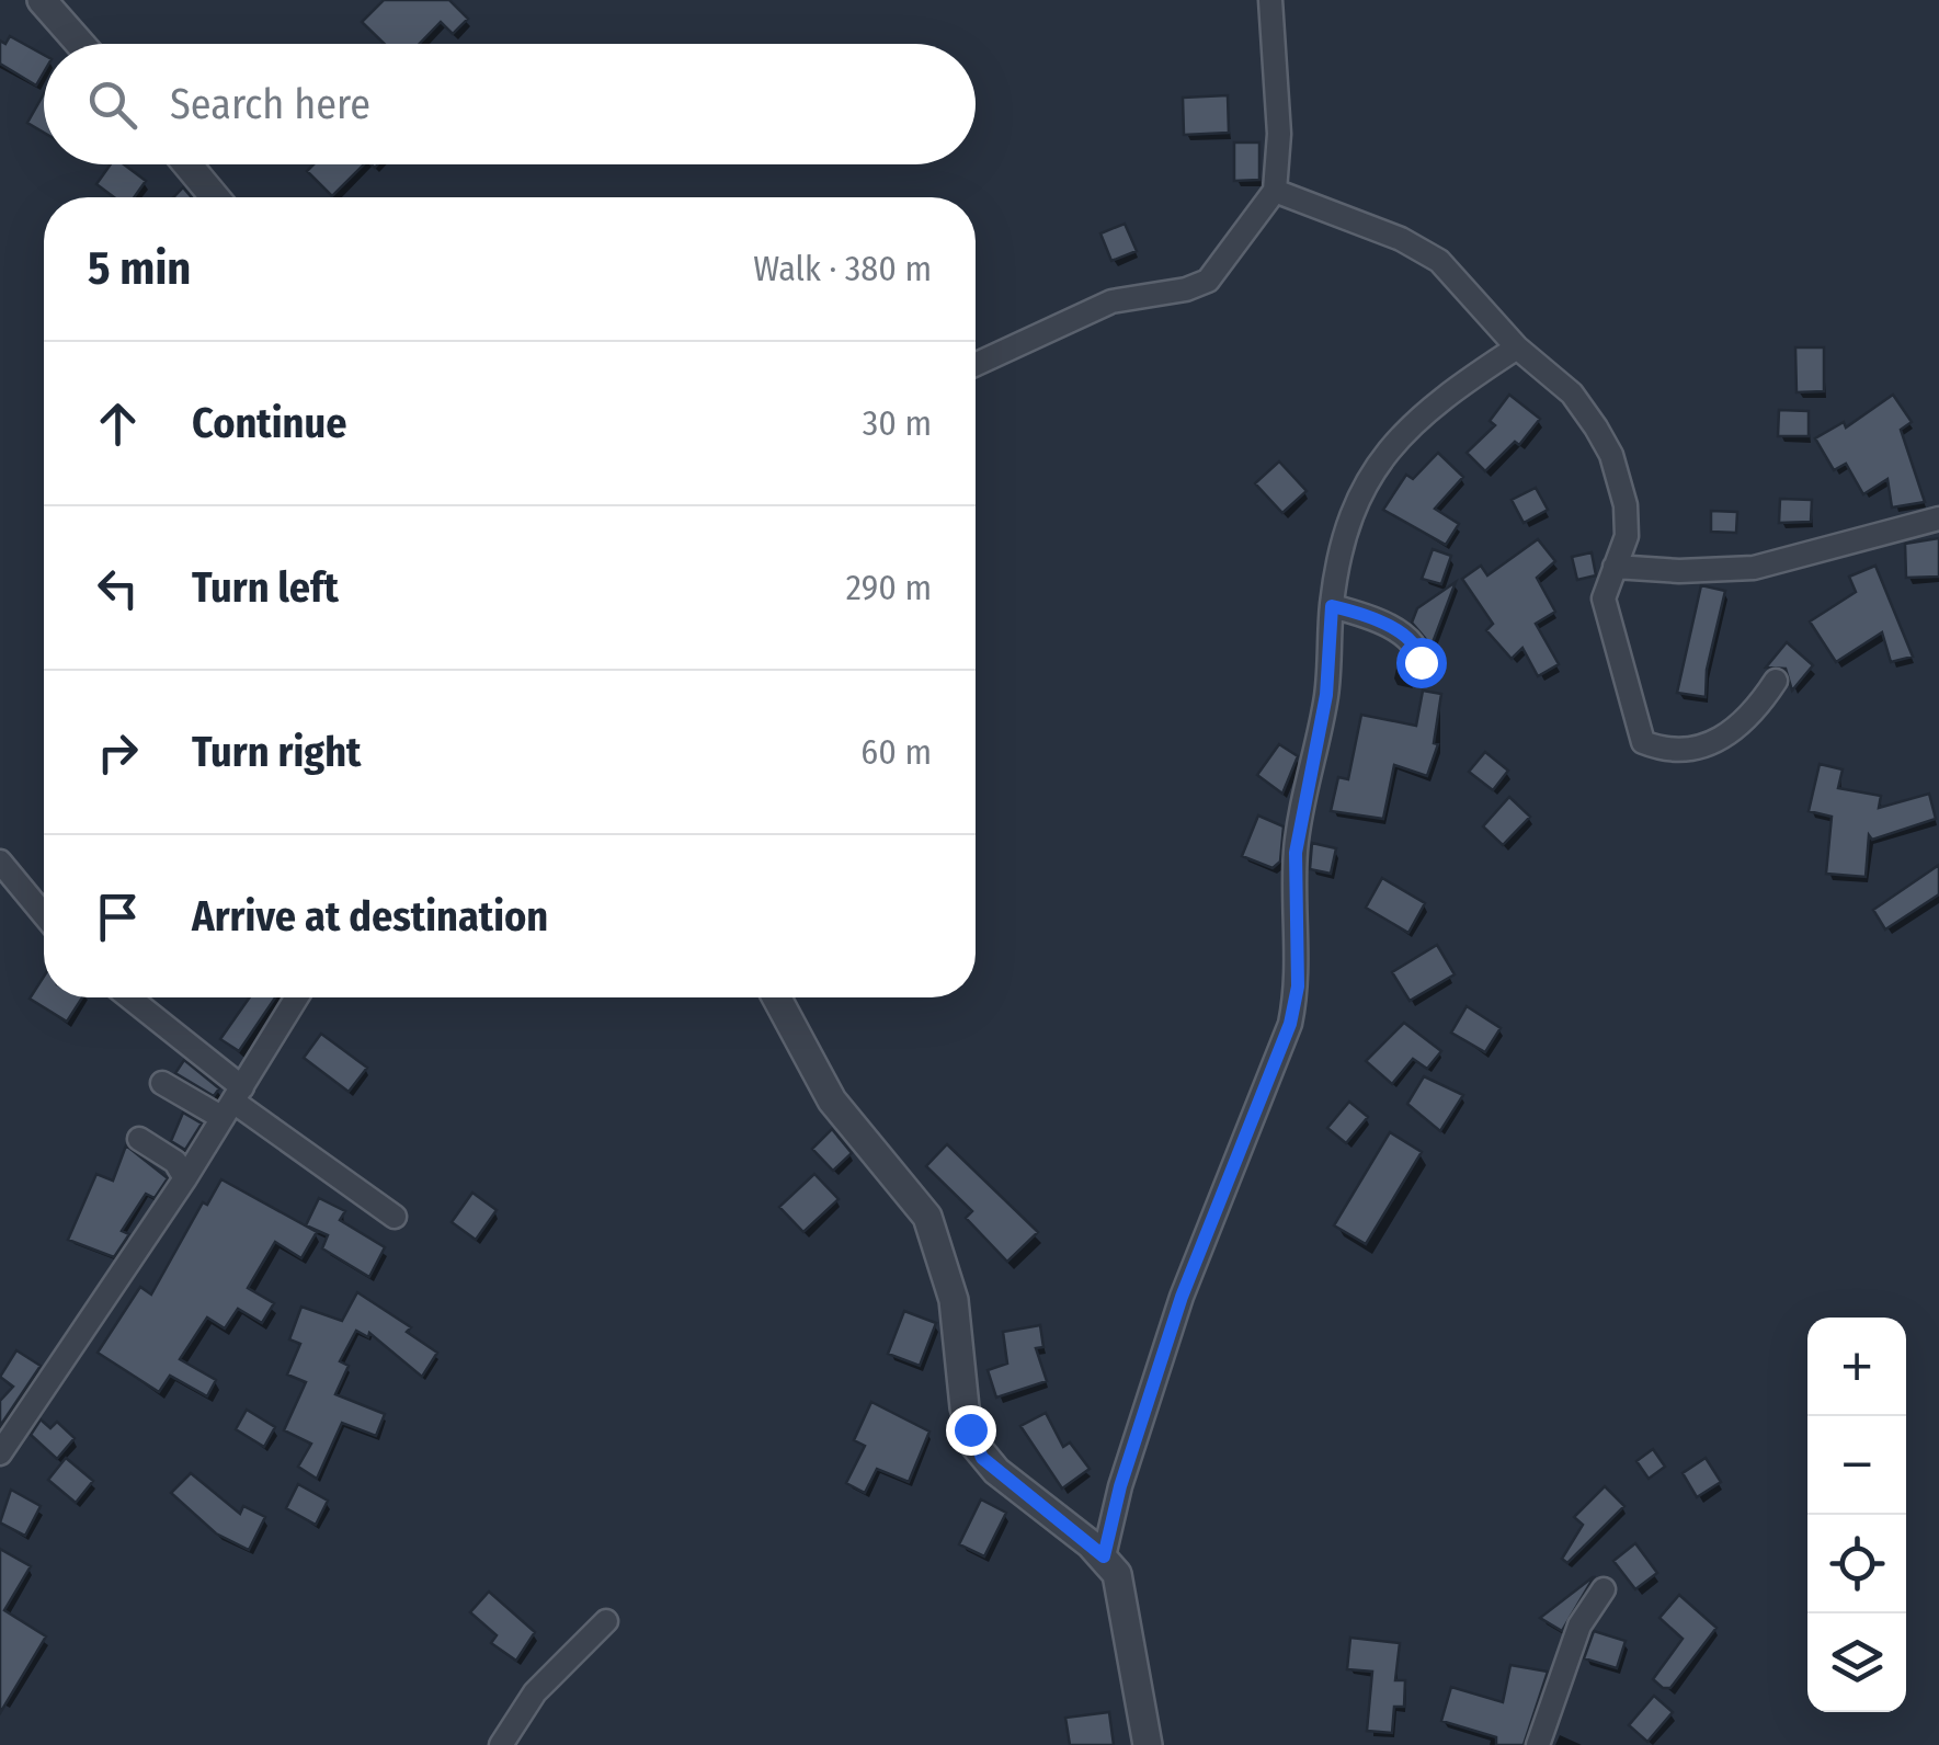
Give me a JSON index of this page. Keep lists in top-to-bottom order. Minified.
{"page":{"search":"Search here","heading":["5 min","Walk · 380 m"],"list":[["Continue","30 m"],["Turn left","290 m"],["Turn right","60 m"],"Arrive at destination"],"map_buttons":["+","−"]}}
